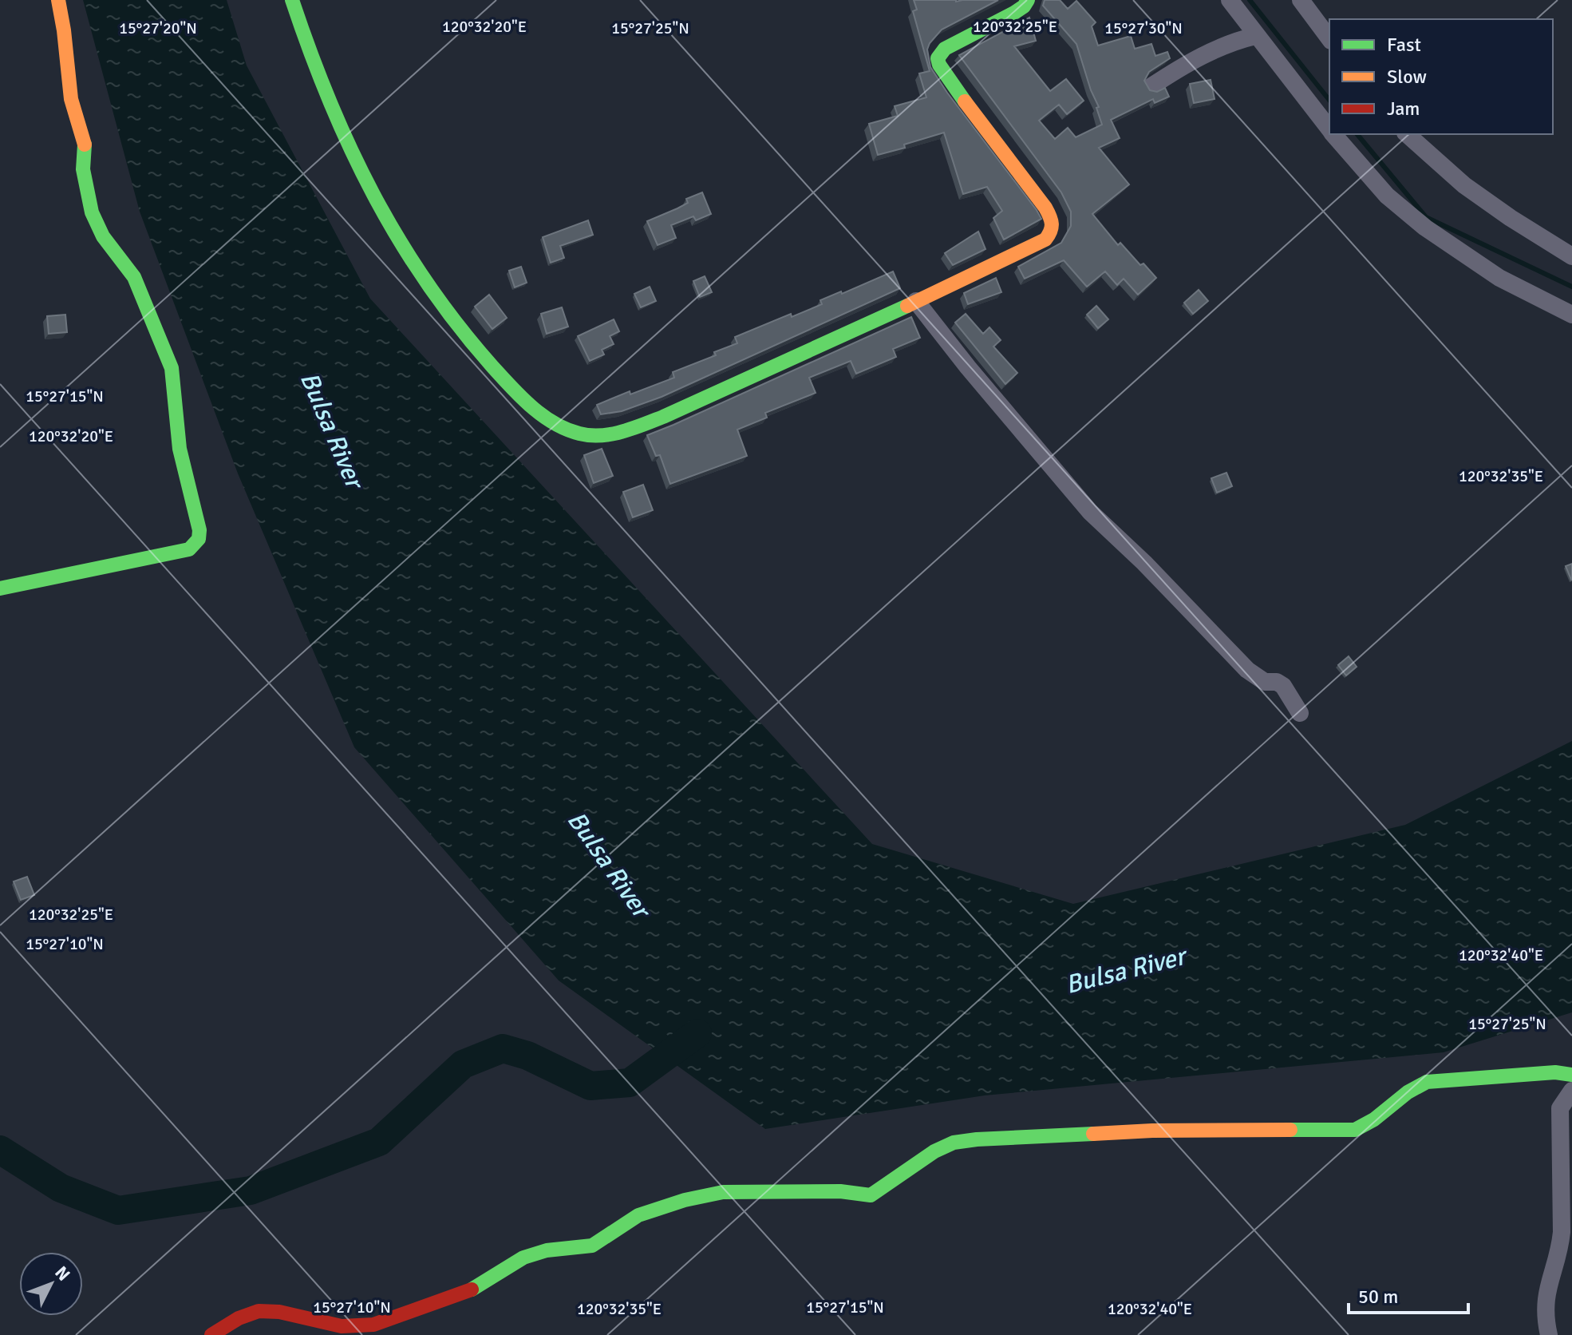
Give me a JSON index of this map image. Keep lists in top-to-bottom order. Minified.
{"water":["Bulsa River"],"legend":["Fast","Slow","Jam"],"scale_bar":"50 m","north":"top right","coordinates":["120°32'20\"E","120°32'25\"E","15°27'20\"N","15°27'25\"N","15°27'30\"N","15°27'15\"N","120°32'35\"E","15°27'10\"N","120°32'40\"E"]}
